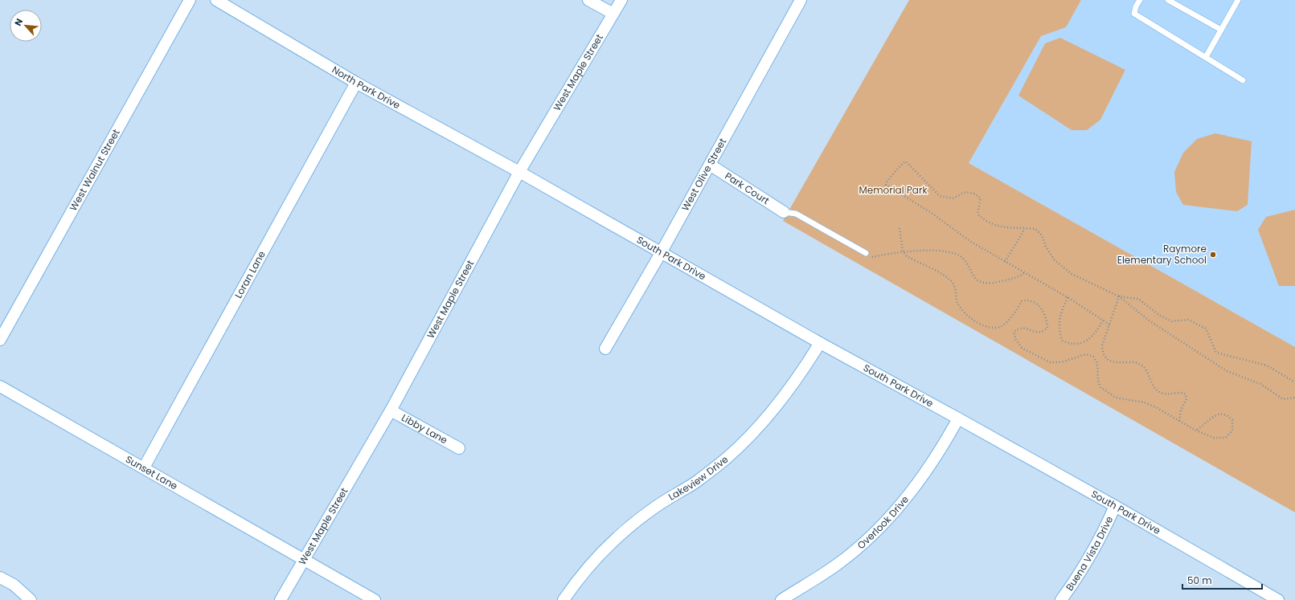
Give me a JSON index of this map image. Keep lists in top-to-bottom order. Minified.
{"streets":{"street":["West Maple Street","North Park Drive","West Walnut Street","West Olive Street","Park Court","South Park Drive","Loran Lane","Libby Lane","Sunset Lane","Lakeview Drive","Overlook Drive","Buena Vista Drive"]},"crossings":[["West Maple Street","North Park Drive"],["West Maple Street","South Park Drive"],["West Maple Street","Libby Lane"],["West Maple Street","Sunset Lane"],["North Park Drive","South Park Drive"],["North Park Drive","Loran Lane"],["West Olive Street","Park Court"],["West Olive Street","South Park Drive"],["South Park Drive","Lakeview Drive"],["South Park Drive","Overlook Drive"],["South Park Drive","Buena Vista Drive"],["Loran Lane","Sunset Lane"]],"parks":["Memorial Park"],"places":["Raymore Elementary School"],"scale_bar":"50 m","north":"top left"}
